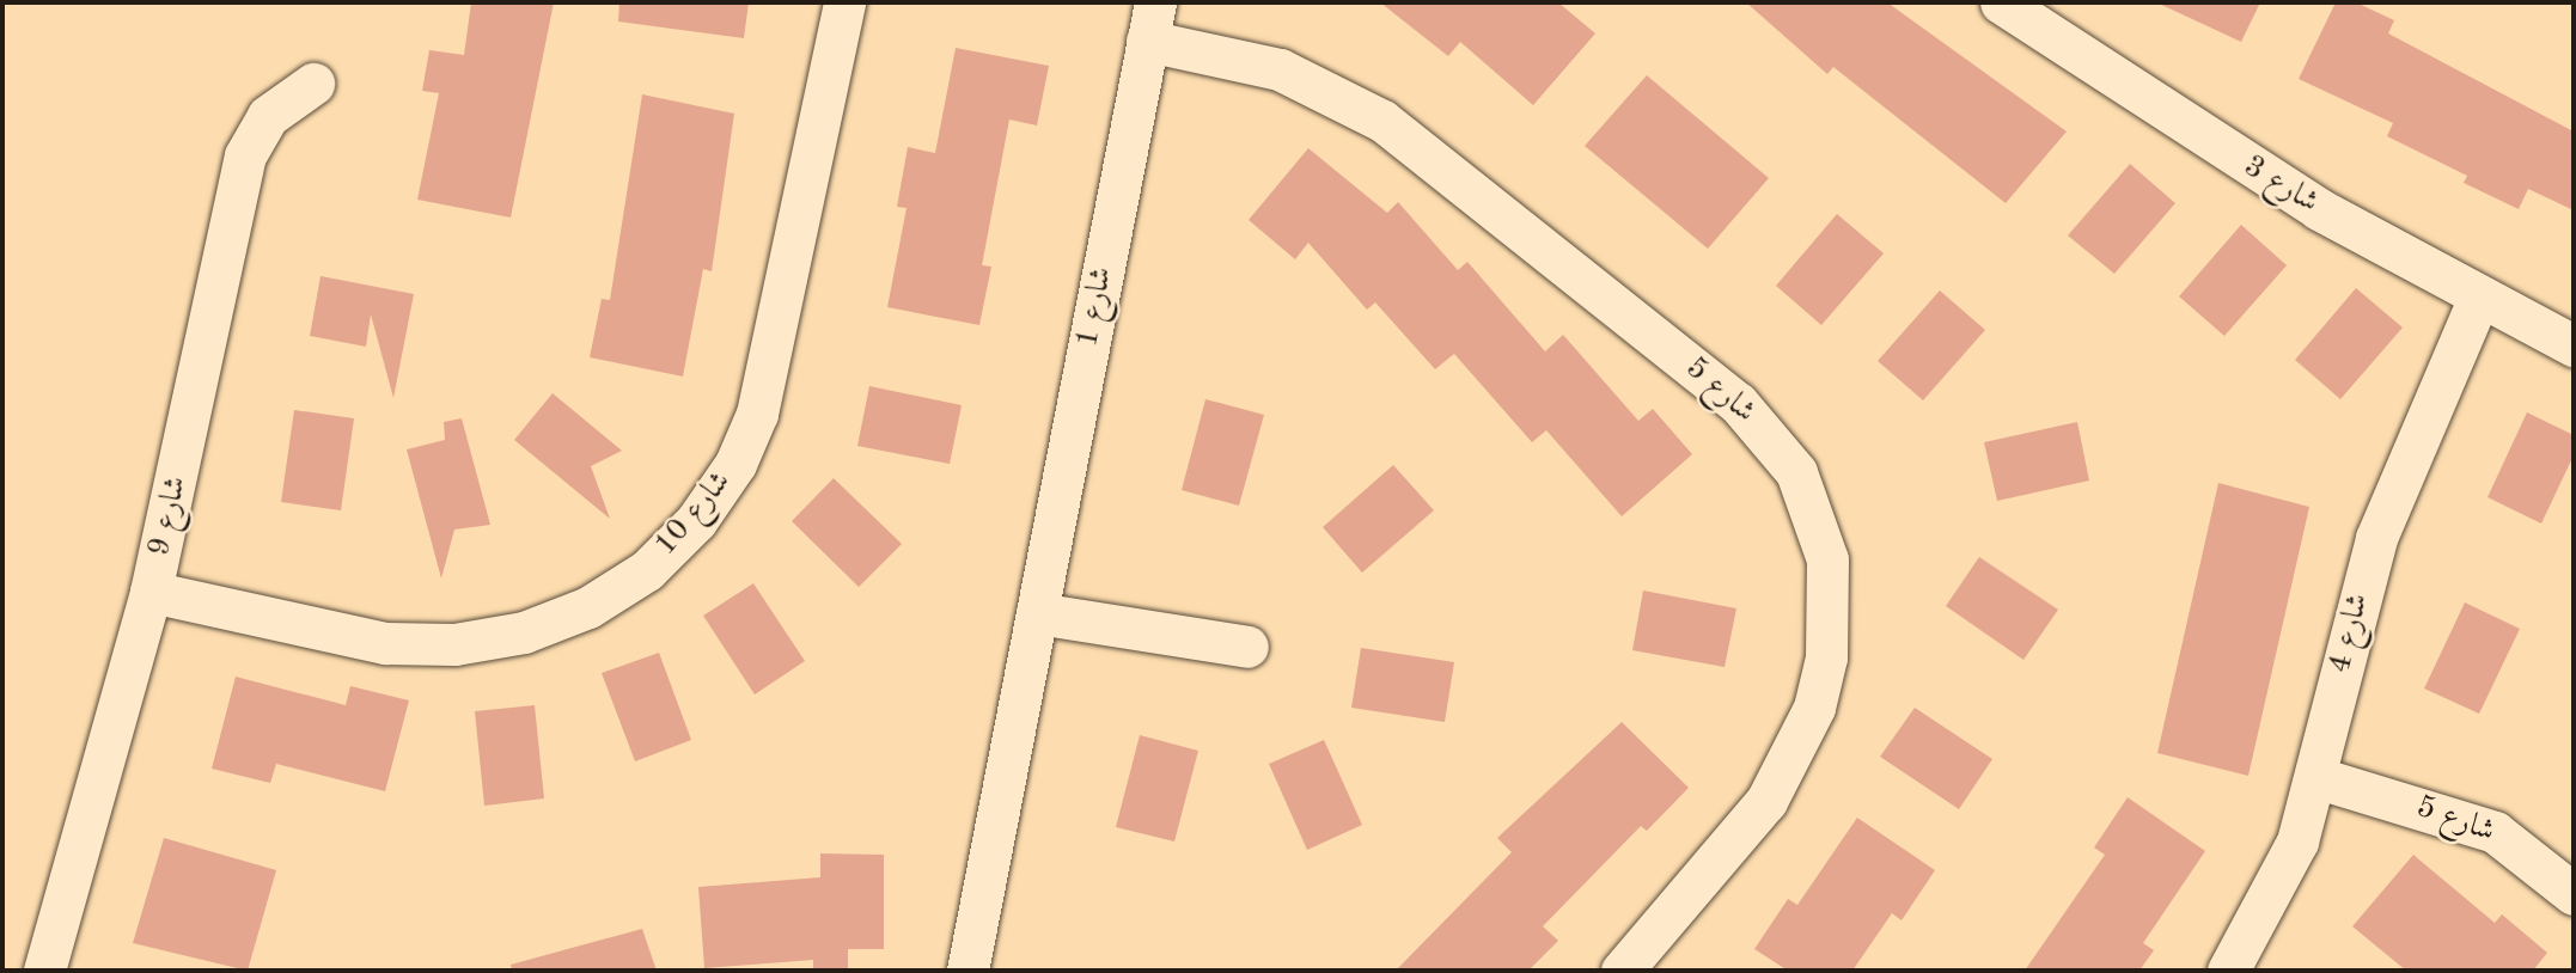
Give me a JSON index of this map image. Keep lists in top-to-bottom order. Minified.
{"streets":{"street":["شارع 3","شارع 1","شارع 5","شارع 10","شارع 9","شارع 4"]},"crossings":[["شارع 3","شارع 4"],["شارع 1","شارع 5"],["شارع 5","شارع 4"],["شارع 10","شارع 9"]]}
